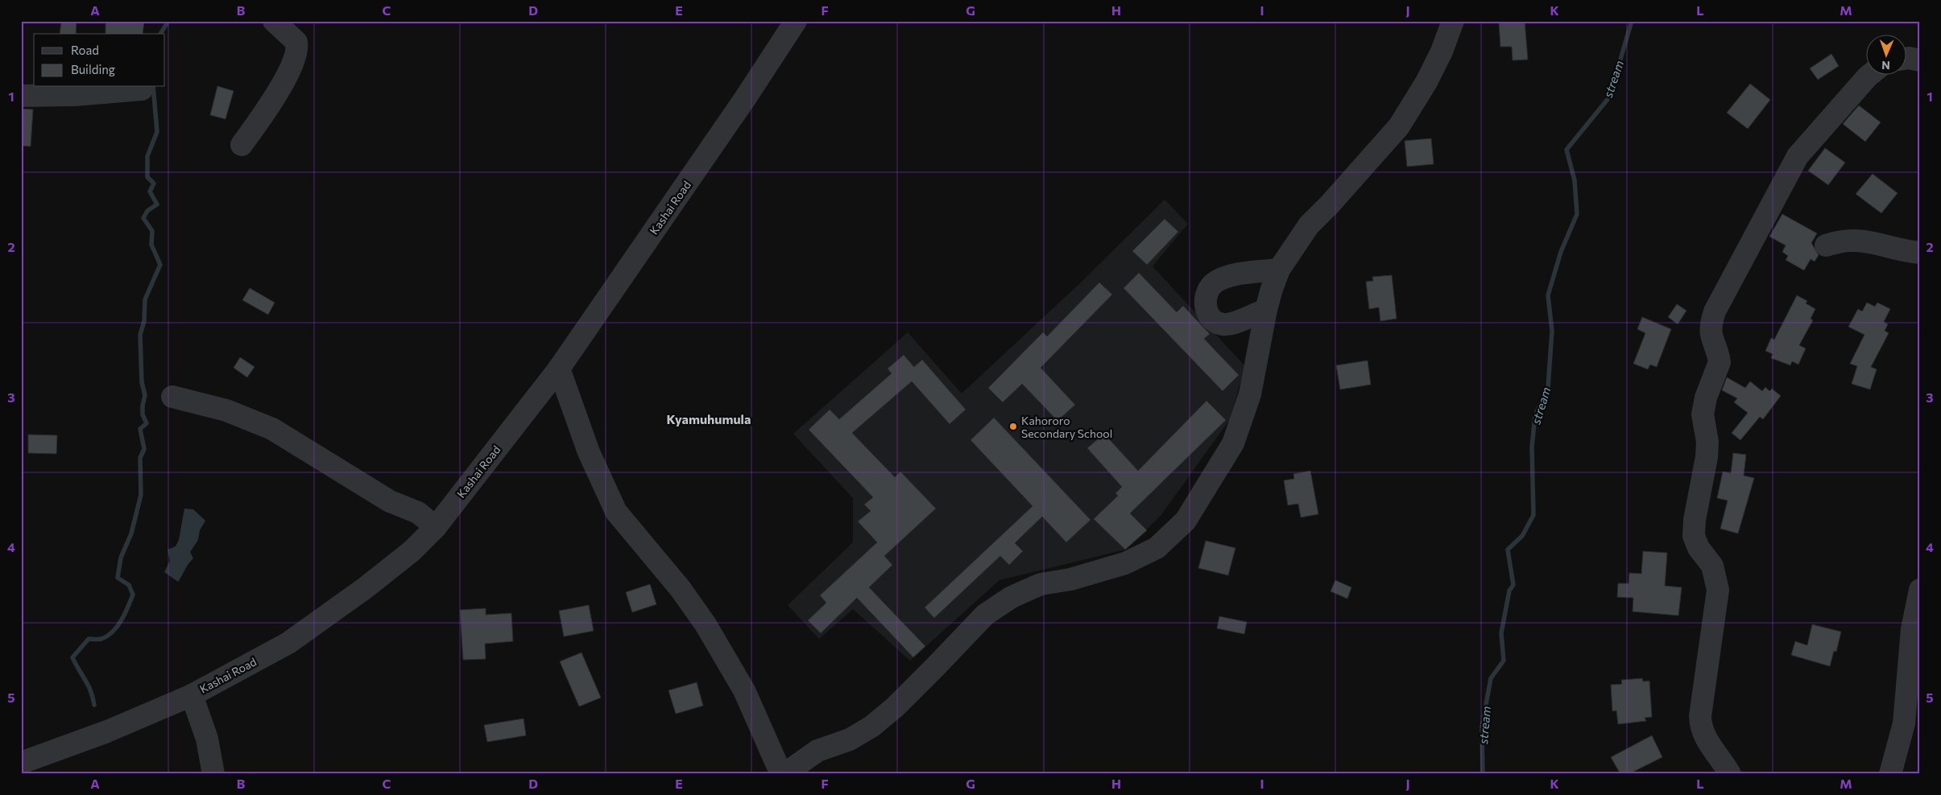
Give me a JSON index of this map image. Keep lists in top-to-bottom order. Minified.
{"streets":{"street":["Kashai Road"]},"districts":["Kyamuhumula"],"water":["stream"],"places":["Kahororo Secondary School"],"legend":["Road","Building"],"north":"bottom","grid":{"columns":["A","B","C","D","E","F","G","H","I","J","K","L","M"],"rows":["1","2","3","4","5"]}}
